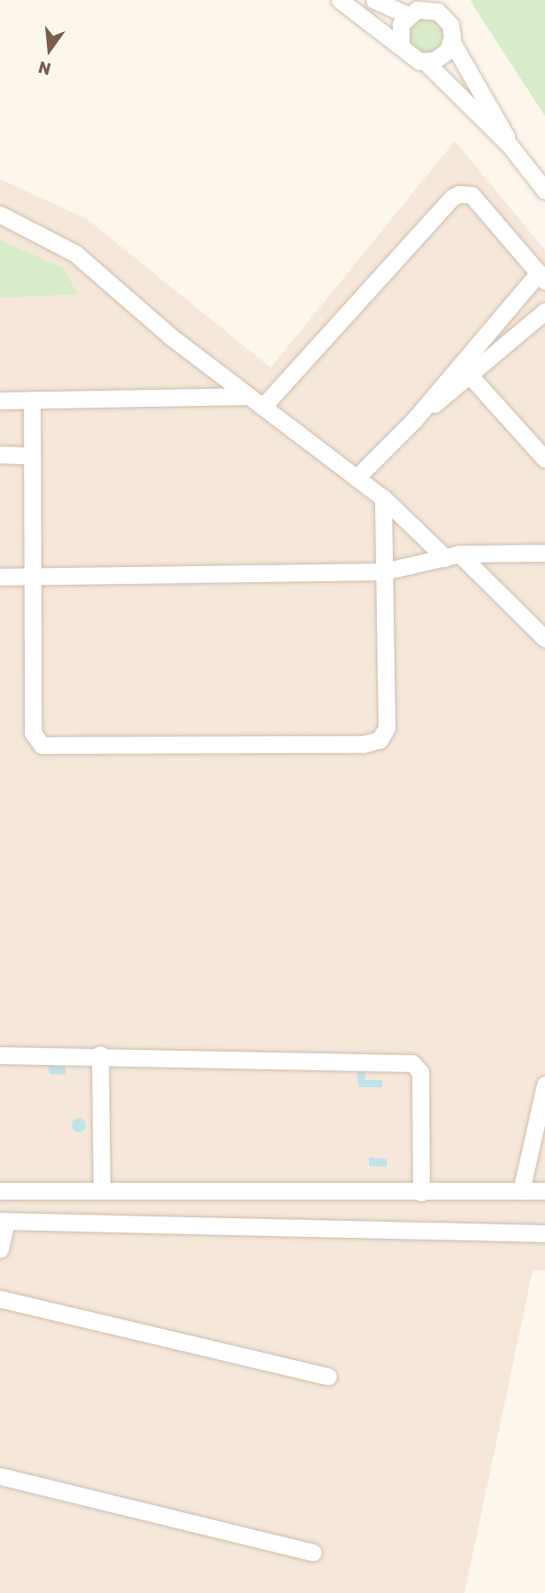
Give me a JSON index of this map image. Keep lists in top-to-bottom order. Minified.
{"north":"bottom"}
